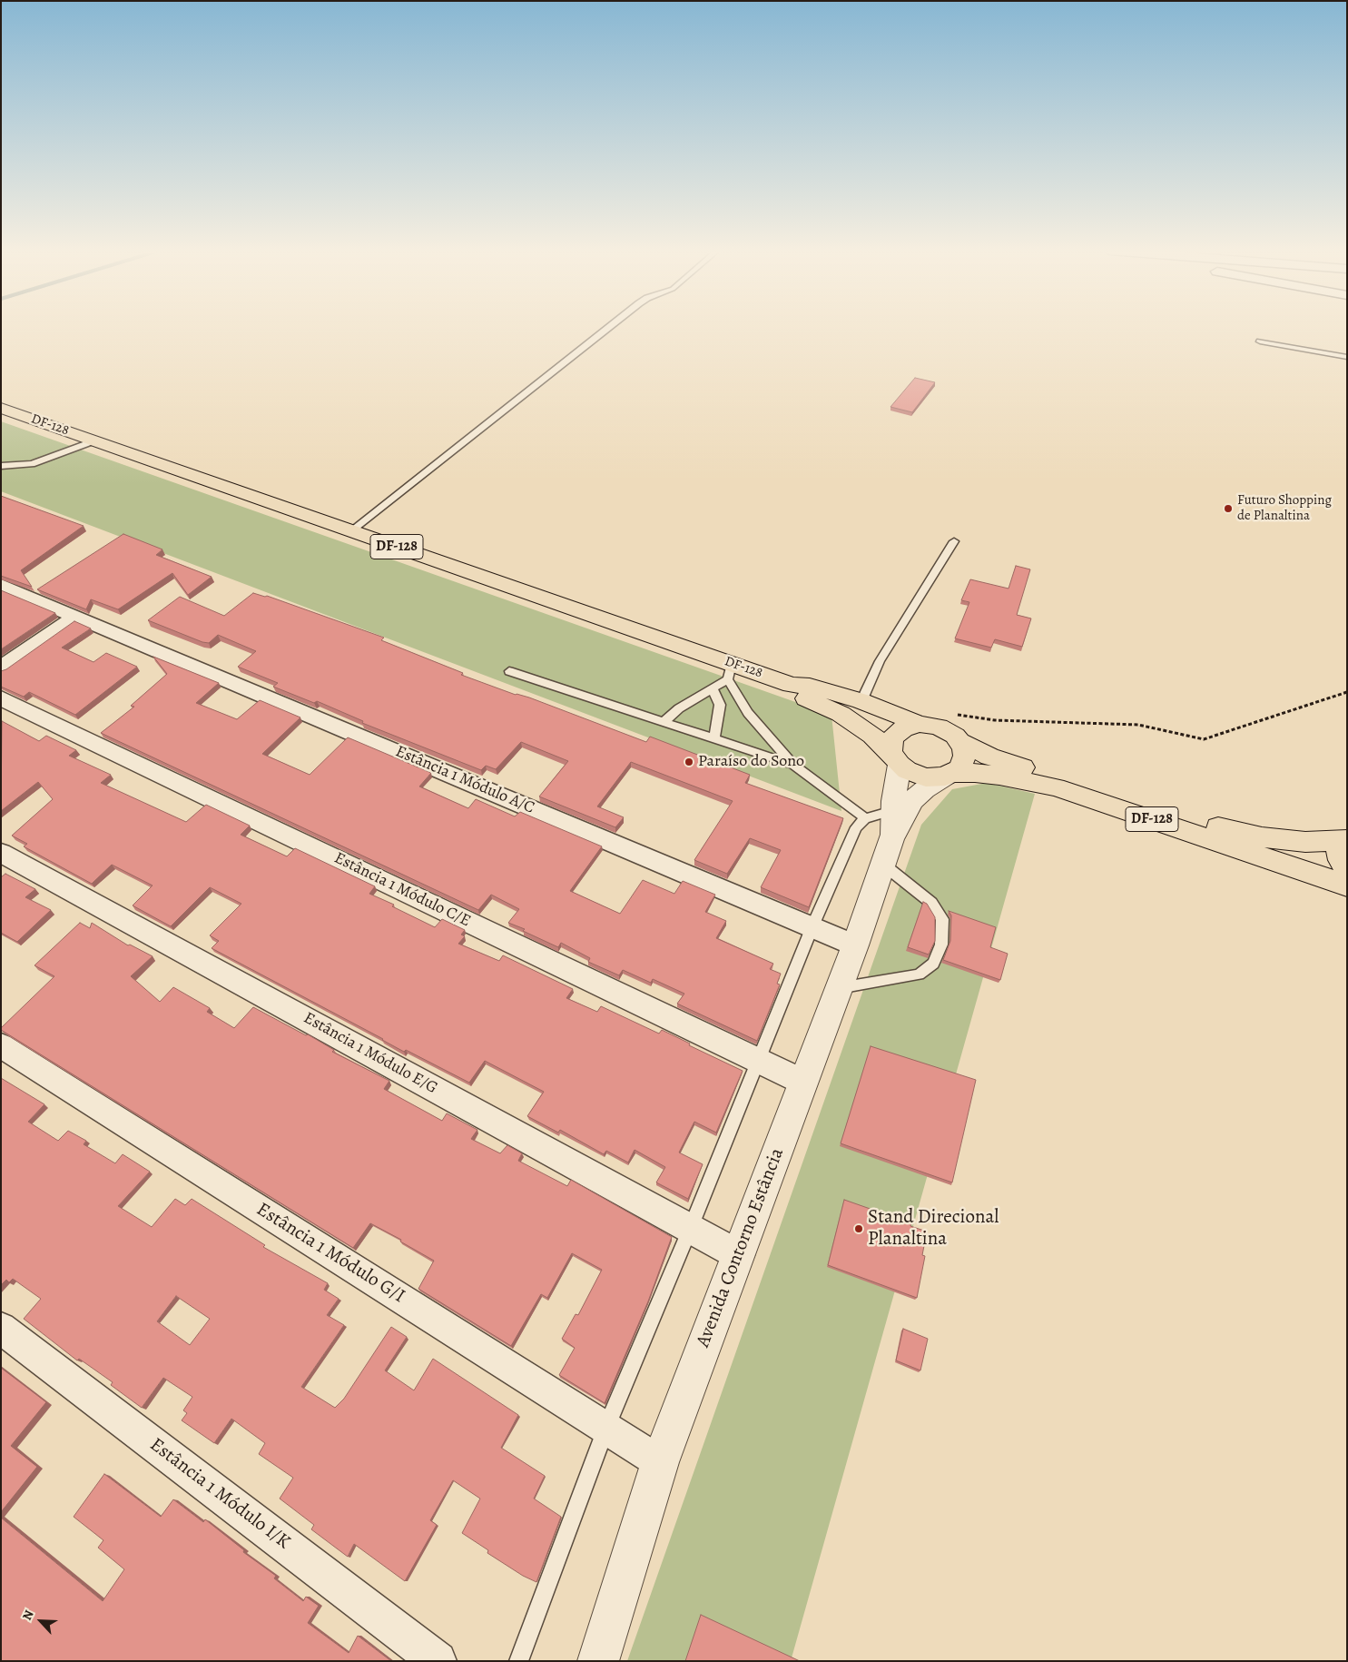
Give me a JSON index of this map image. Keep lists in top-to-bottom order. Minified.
{"streets":{"main road":["DF-128"],"street":["Estância 1 Módulo A/C","Estância 1 Módulo C/E","Estância 1 Módulo E/G","Avenida Contorno Estância","Estância 1 Módulo G/I","Estância 1 Módulo I/K"]},"crossings":[["DF-128","Avenida Contorno Estância"],["Estância 1 Módulo A/C","Avenida Contorno Estância"],["Estância 1 Módulo C/E","Avenida Contorno Estância"],["Estância 1 Módulo E/G","Avenida Contorno Estância"],["Avenida Contorno Estância","Estância 1 Módulo G/I"]],"places":["Futuro Shopping de Planaltina","Paraíso do Sono","Stand Direcional Planaltina"],"north":"top left"}
